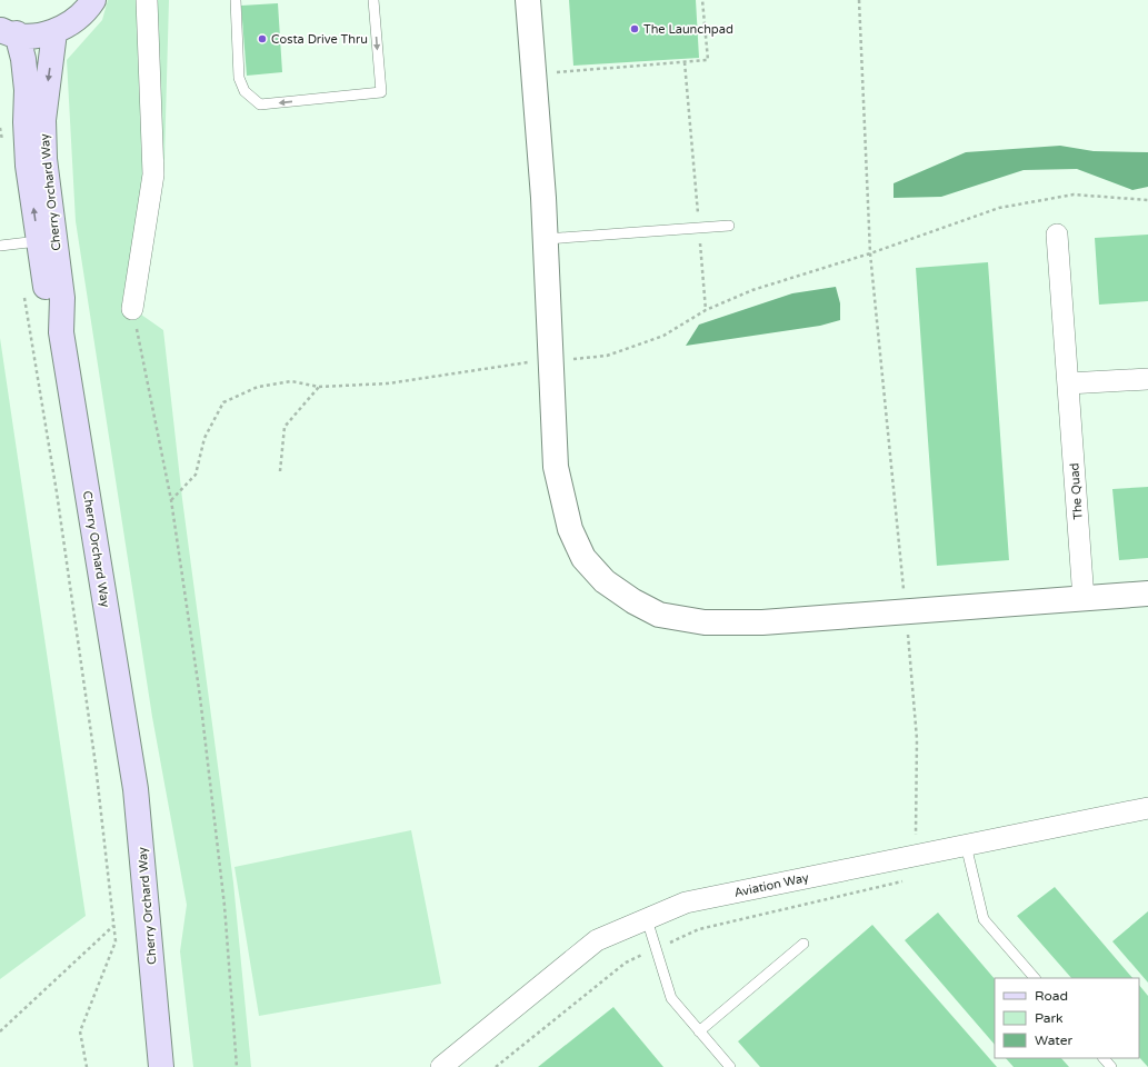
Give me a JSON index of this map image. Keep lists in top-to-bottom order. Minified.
{"streets":{"main road":["Cherry Orchard Way"],"street":["The Quad","Aviation Way"]},"places":["The Launchpad","Costa Drive Thru"],"legend":["Road","Park","Water"]}
